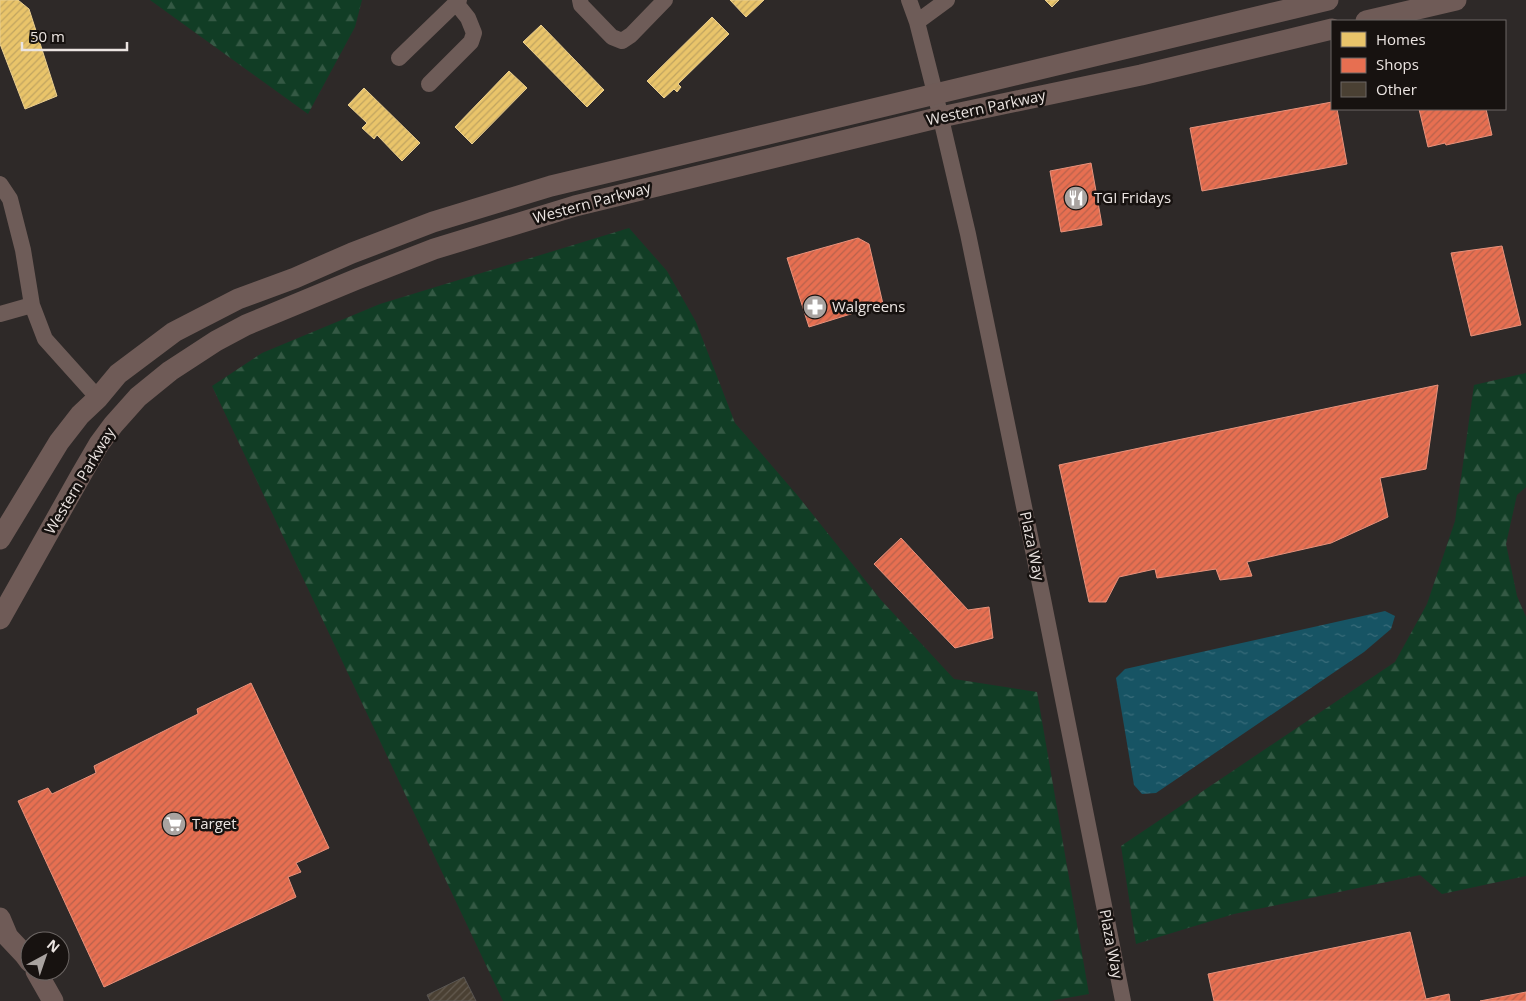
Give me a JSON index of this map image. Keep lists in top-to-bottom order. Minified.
{"streets":{"main road":["Western Parkway"],"street":["Plaza Way"]},"crossings":[["Western Parkway","Plaza Way"]],"places":{"restaurant":["TGI Fridays"],"pharmacy":["Walgreens"],"supermarket":["Target"]},"legend":["Homes","Shops","Other"],"scale_bar":"50 m","north":"top right"}
